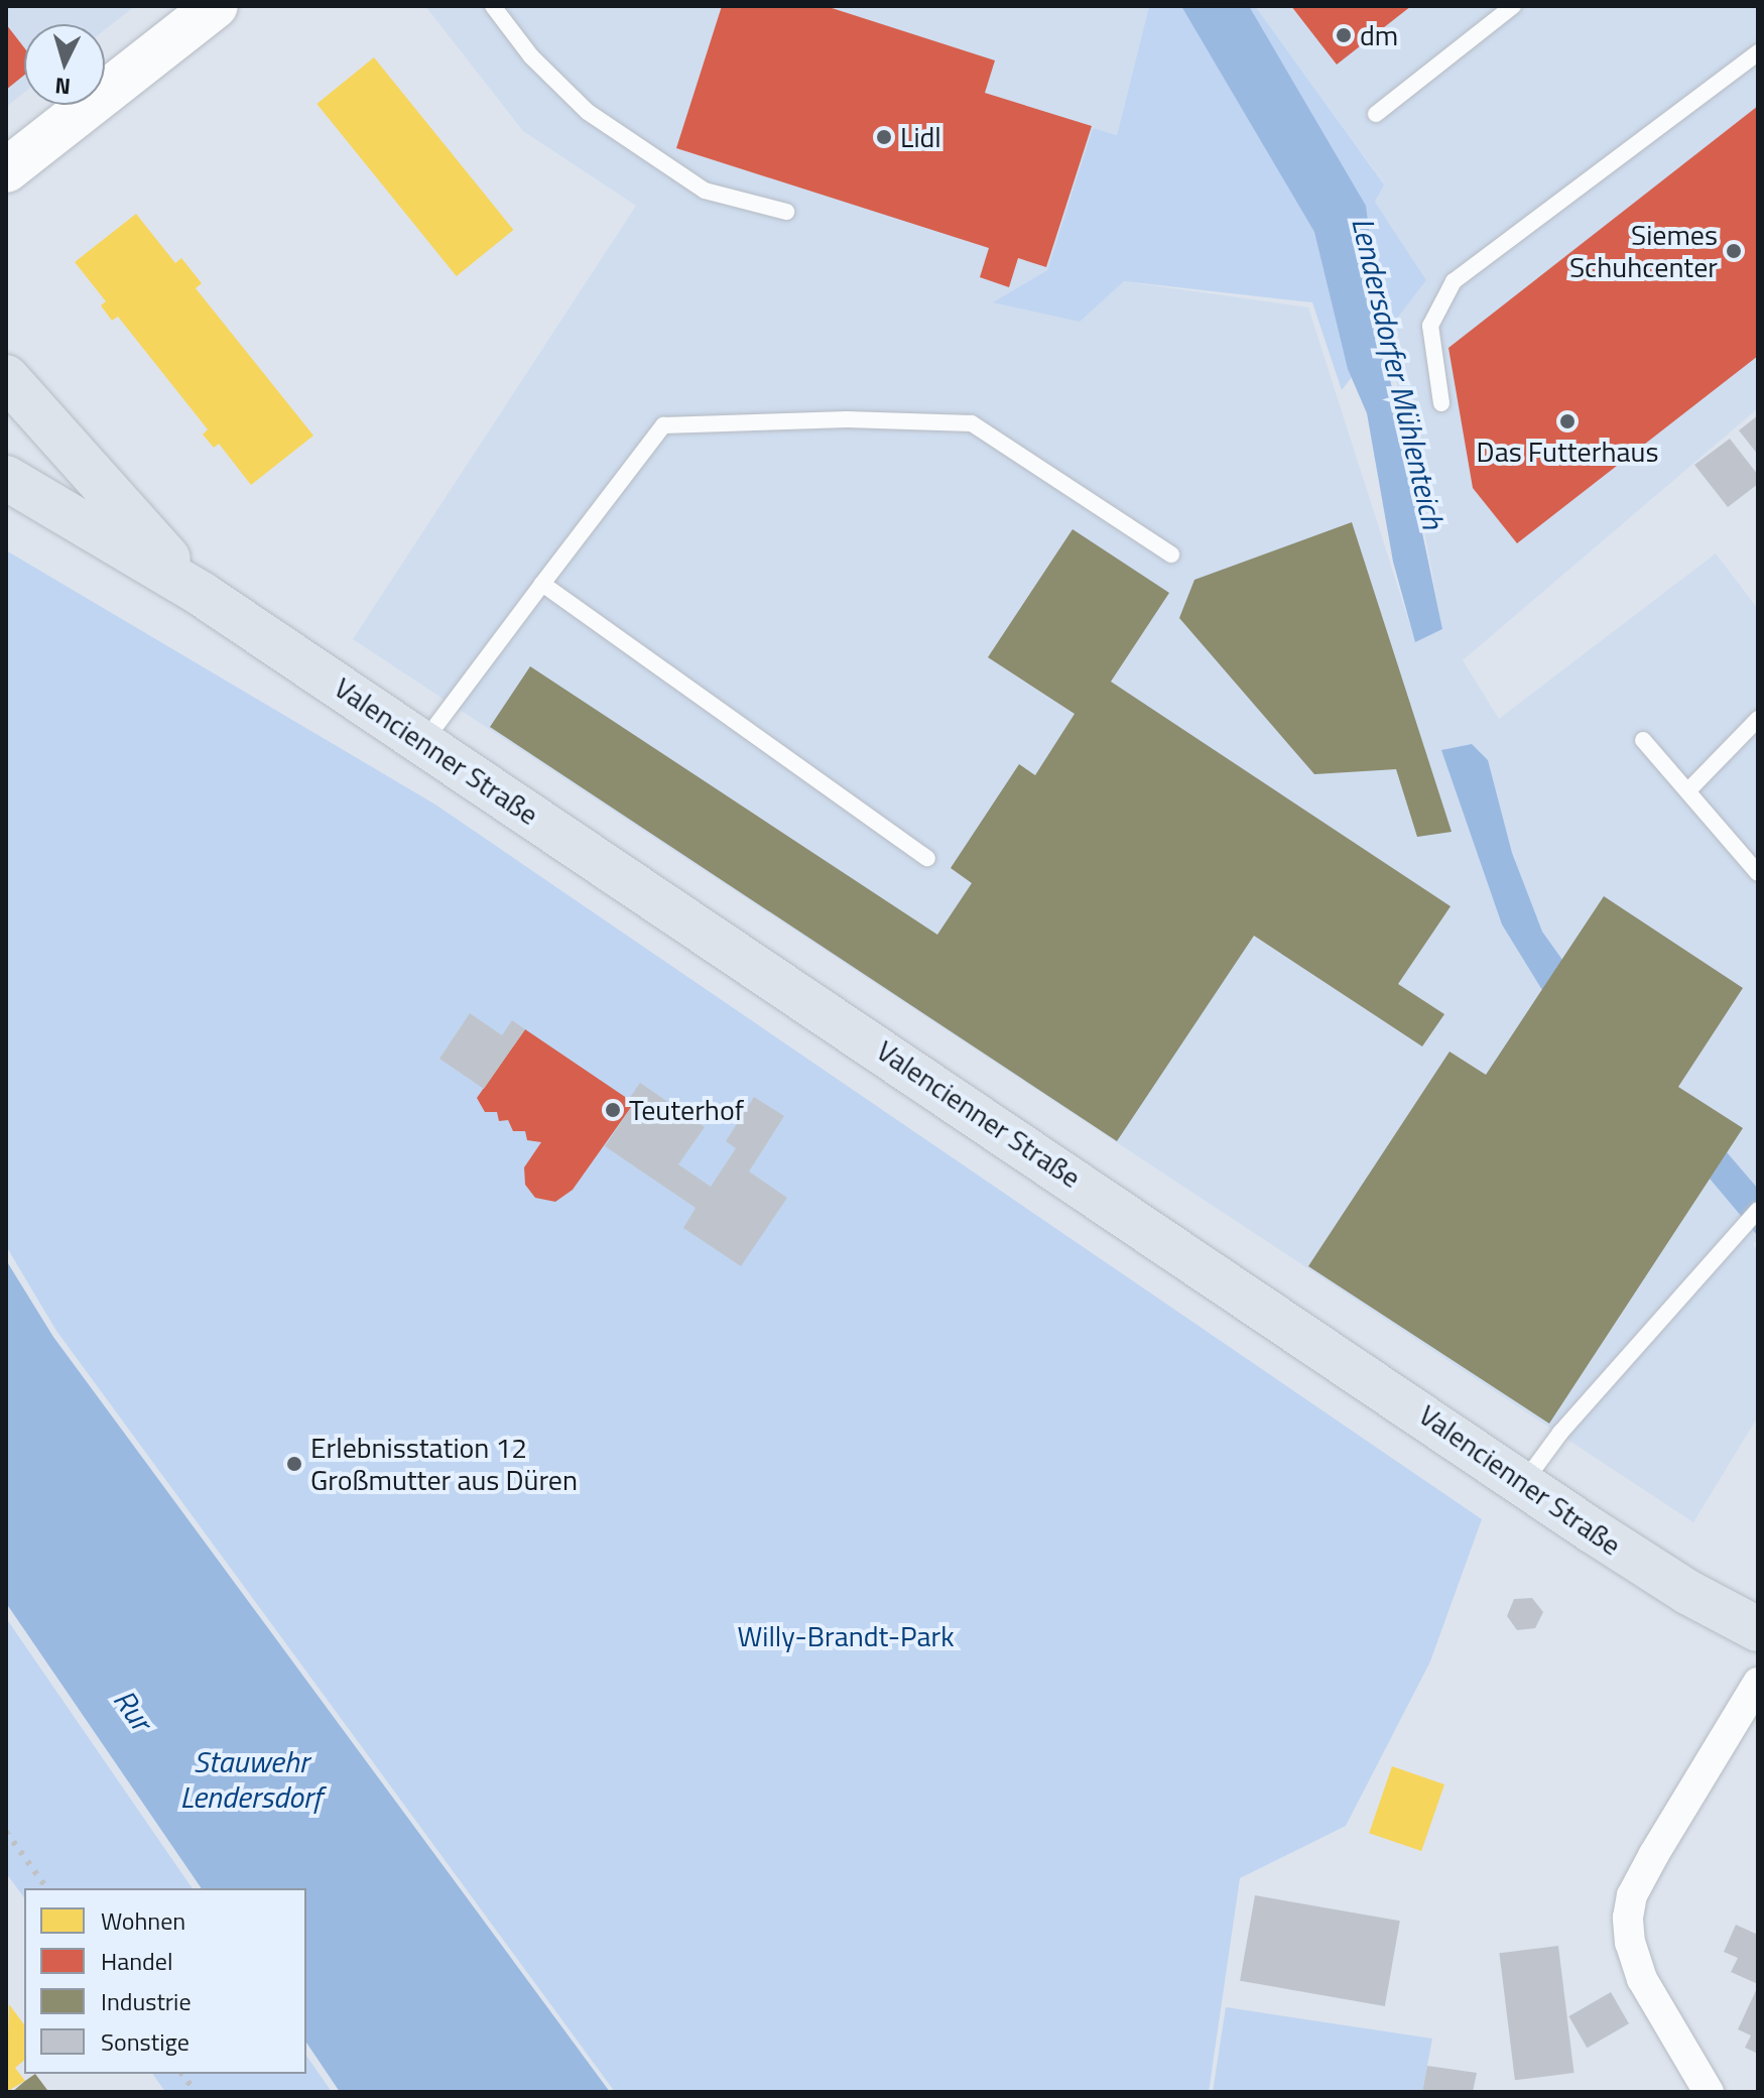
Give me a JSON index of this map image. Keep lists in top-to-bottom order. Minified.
{"streets":{"main road":["Valencienner Straße"]},"water":["Lendersdorfer Mühlenteich","Rur","Stauwehr Lendersdorf"],"parks":["Willy-Brandt-Park"],"places":["dm","Lidl","Siemes Schuhcenter","Das Futterhaus","Teuterhof","Erlebnisstation 12 Großmutter aus Düren"],"legend":["Wohnen","Handel","Industrie","Sonstige"],"north":"bottom"}
